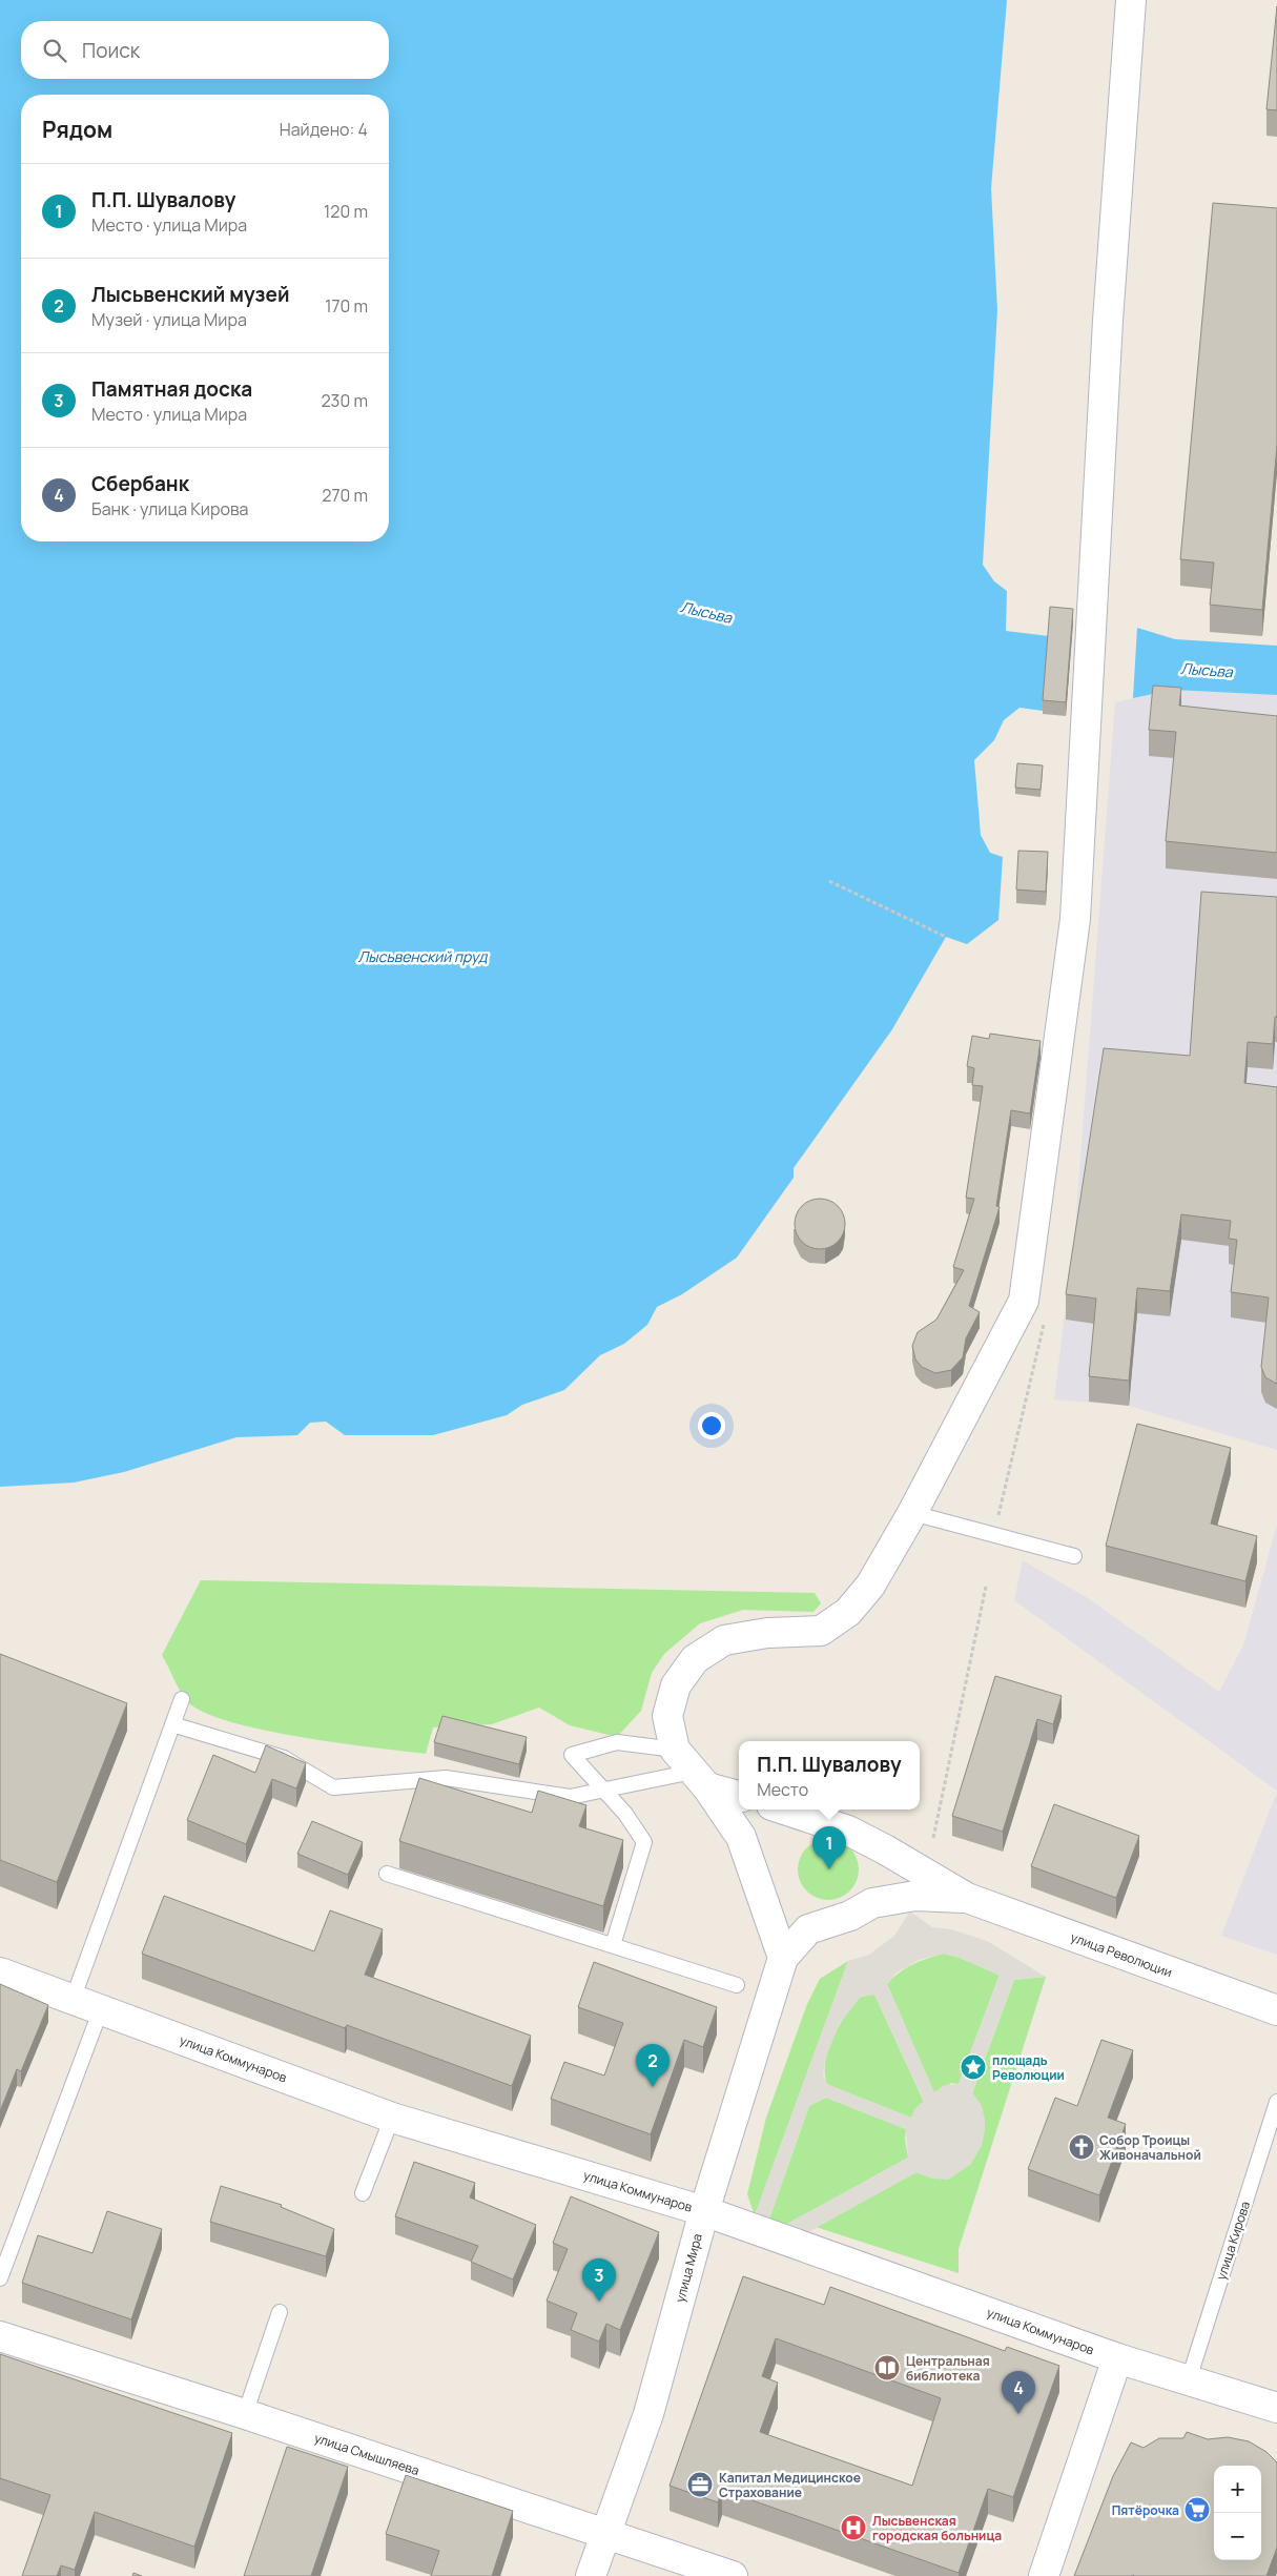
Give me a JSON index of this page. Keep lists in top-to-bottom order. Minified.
{"streets":{"main road":["улица Революции","улица Коммунаров","улица Мира","улица Смышляева"],"lane":["улица Кирова"]},"crossings":[["улица Коммунаров","улица Кирова"],["улица Коммунаров","улица Мира"],["улица Мира","улица Смышляева"]],"water":["Лысьва","Лысьвенский пруд"],"places":{"place":["площадь Революции"],"church":["Собор Троицы Живоначальной"],"library":["Центральная библиотека"],"office":["Капитал Медицинское Страхование"],"supermarket":["Пятёрочка"],"hospital":["Лысьвенская городская больница"]},"page":{"search":"Поиск","heading":["Рядом","Найдено: 4"],"list":[{"mark":"1","name":"П.П. Шувалову","note":"Место · улица Мира","value":"120 m"},{"mark":"2","name":"Лысьвенский музей","note":"Музей · улица Мира","value":"170 m"},{"mark":"3","name":"Памятная доска","note":"Место · улица Мира","value":"230 m"},{"mark":"4","name":"Сбербанк","note":"Банк · улица Кирова","value":"270 m"}],"popup":["П.П. Шувалову","Место"],"pins":["1","2","3","4"],"map_buttons":["+","−"]}}
